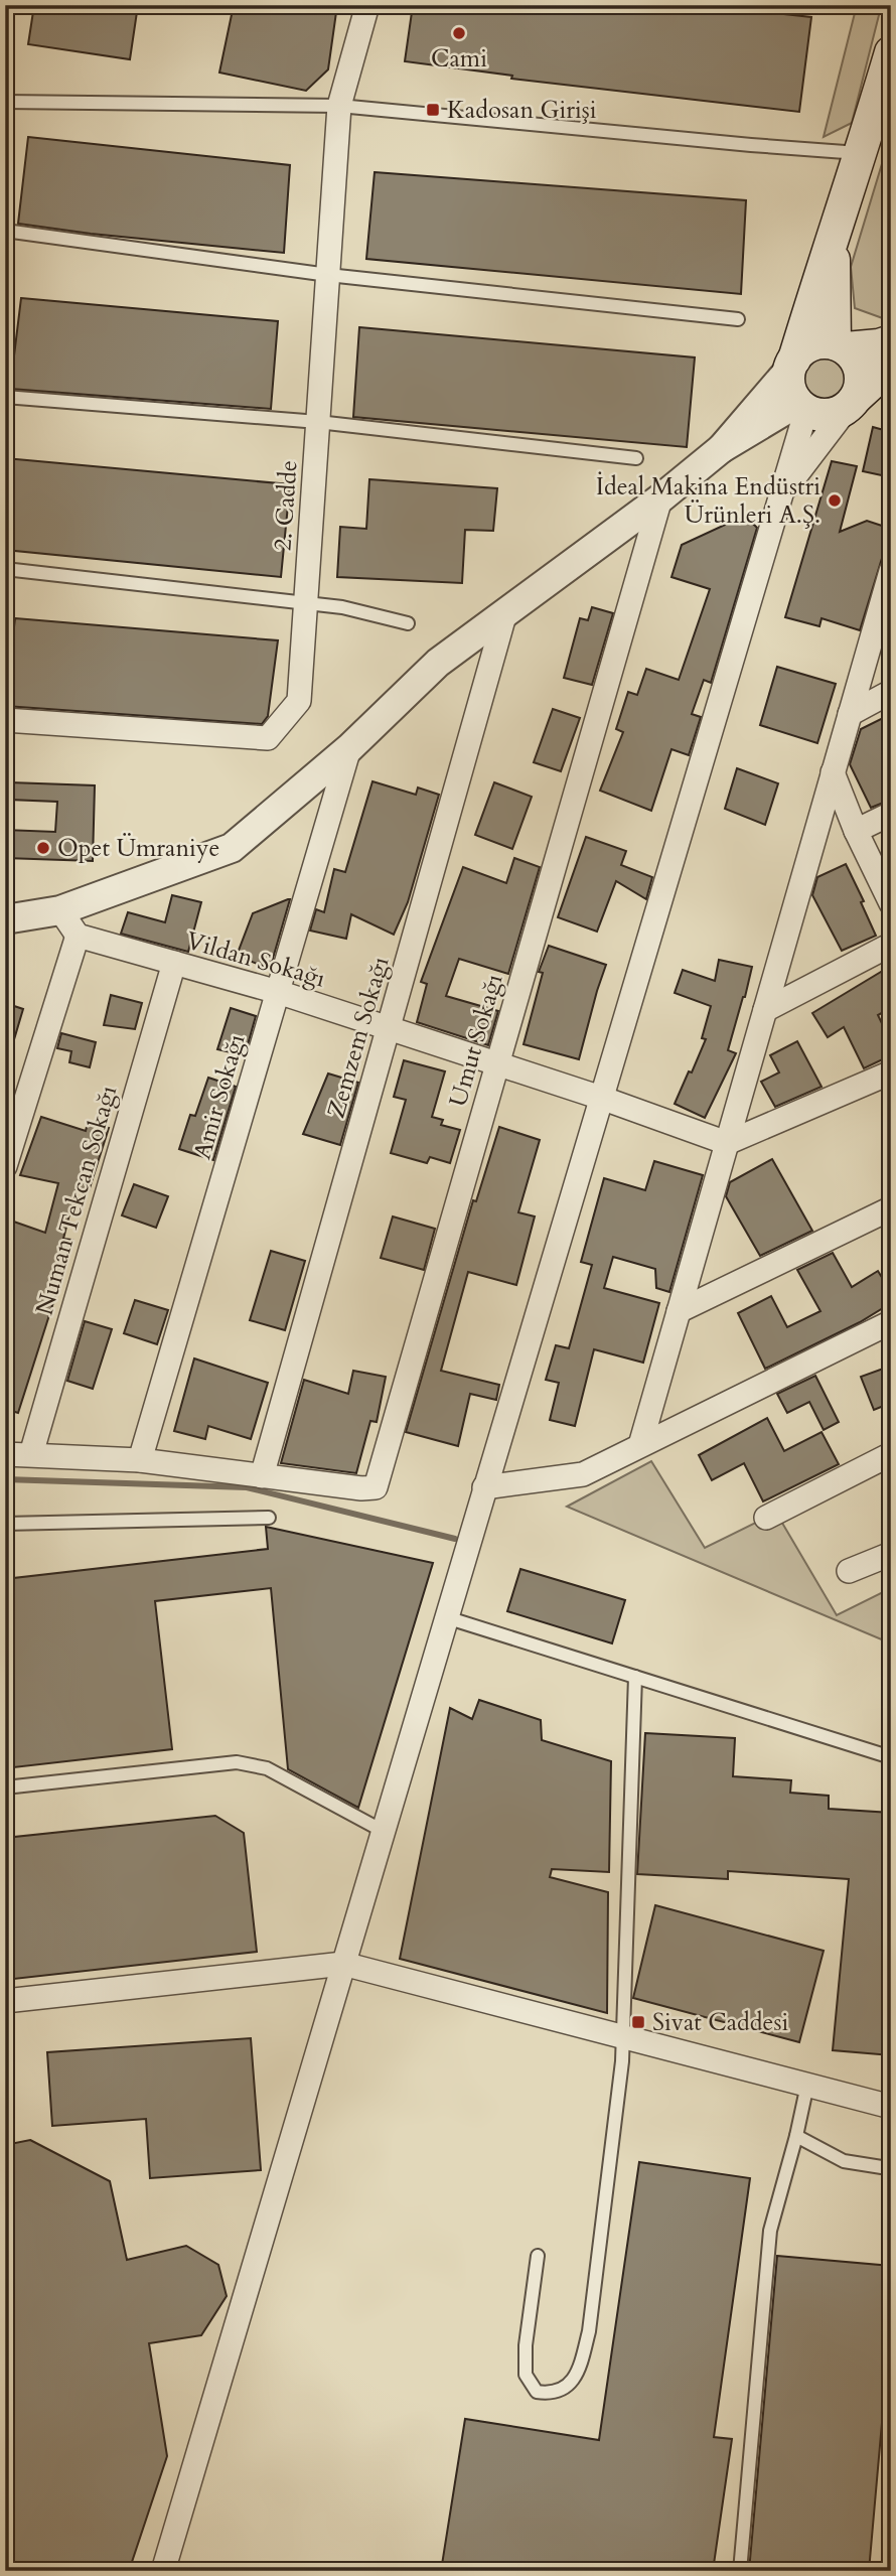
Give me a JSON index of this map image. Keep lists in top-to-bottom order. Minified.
{"streets":{"street":["2. Cadde","Vildan Sokağı","Zemzem Sokağı","Umut Sokağı","Amir Sokağı","Numan Tekcan Sokağı"]},"crossings":[["Vildan Sokağı","Zemzem Sokağı"],["Vildan Sokağı","Umut Sokağı"],["Vildan Sokağı","Amir Sokağı"],["Vildan Sokağı","Numan Tekcan Sokağı"],["Zemzem Sokağı","Umut Sokağı"]],"places":{"other":["Cami","İdeal Makina Endüstri Ürünleri A.Ş.","Opet Ümraniye"],"transit":["Kadosan Girişi","Sivat Caddesi"]}}
